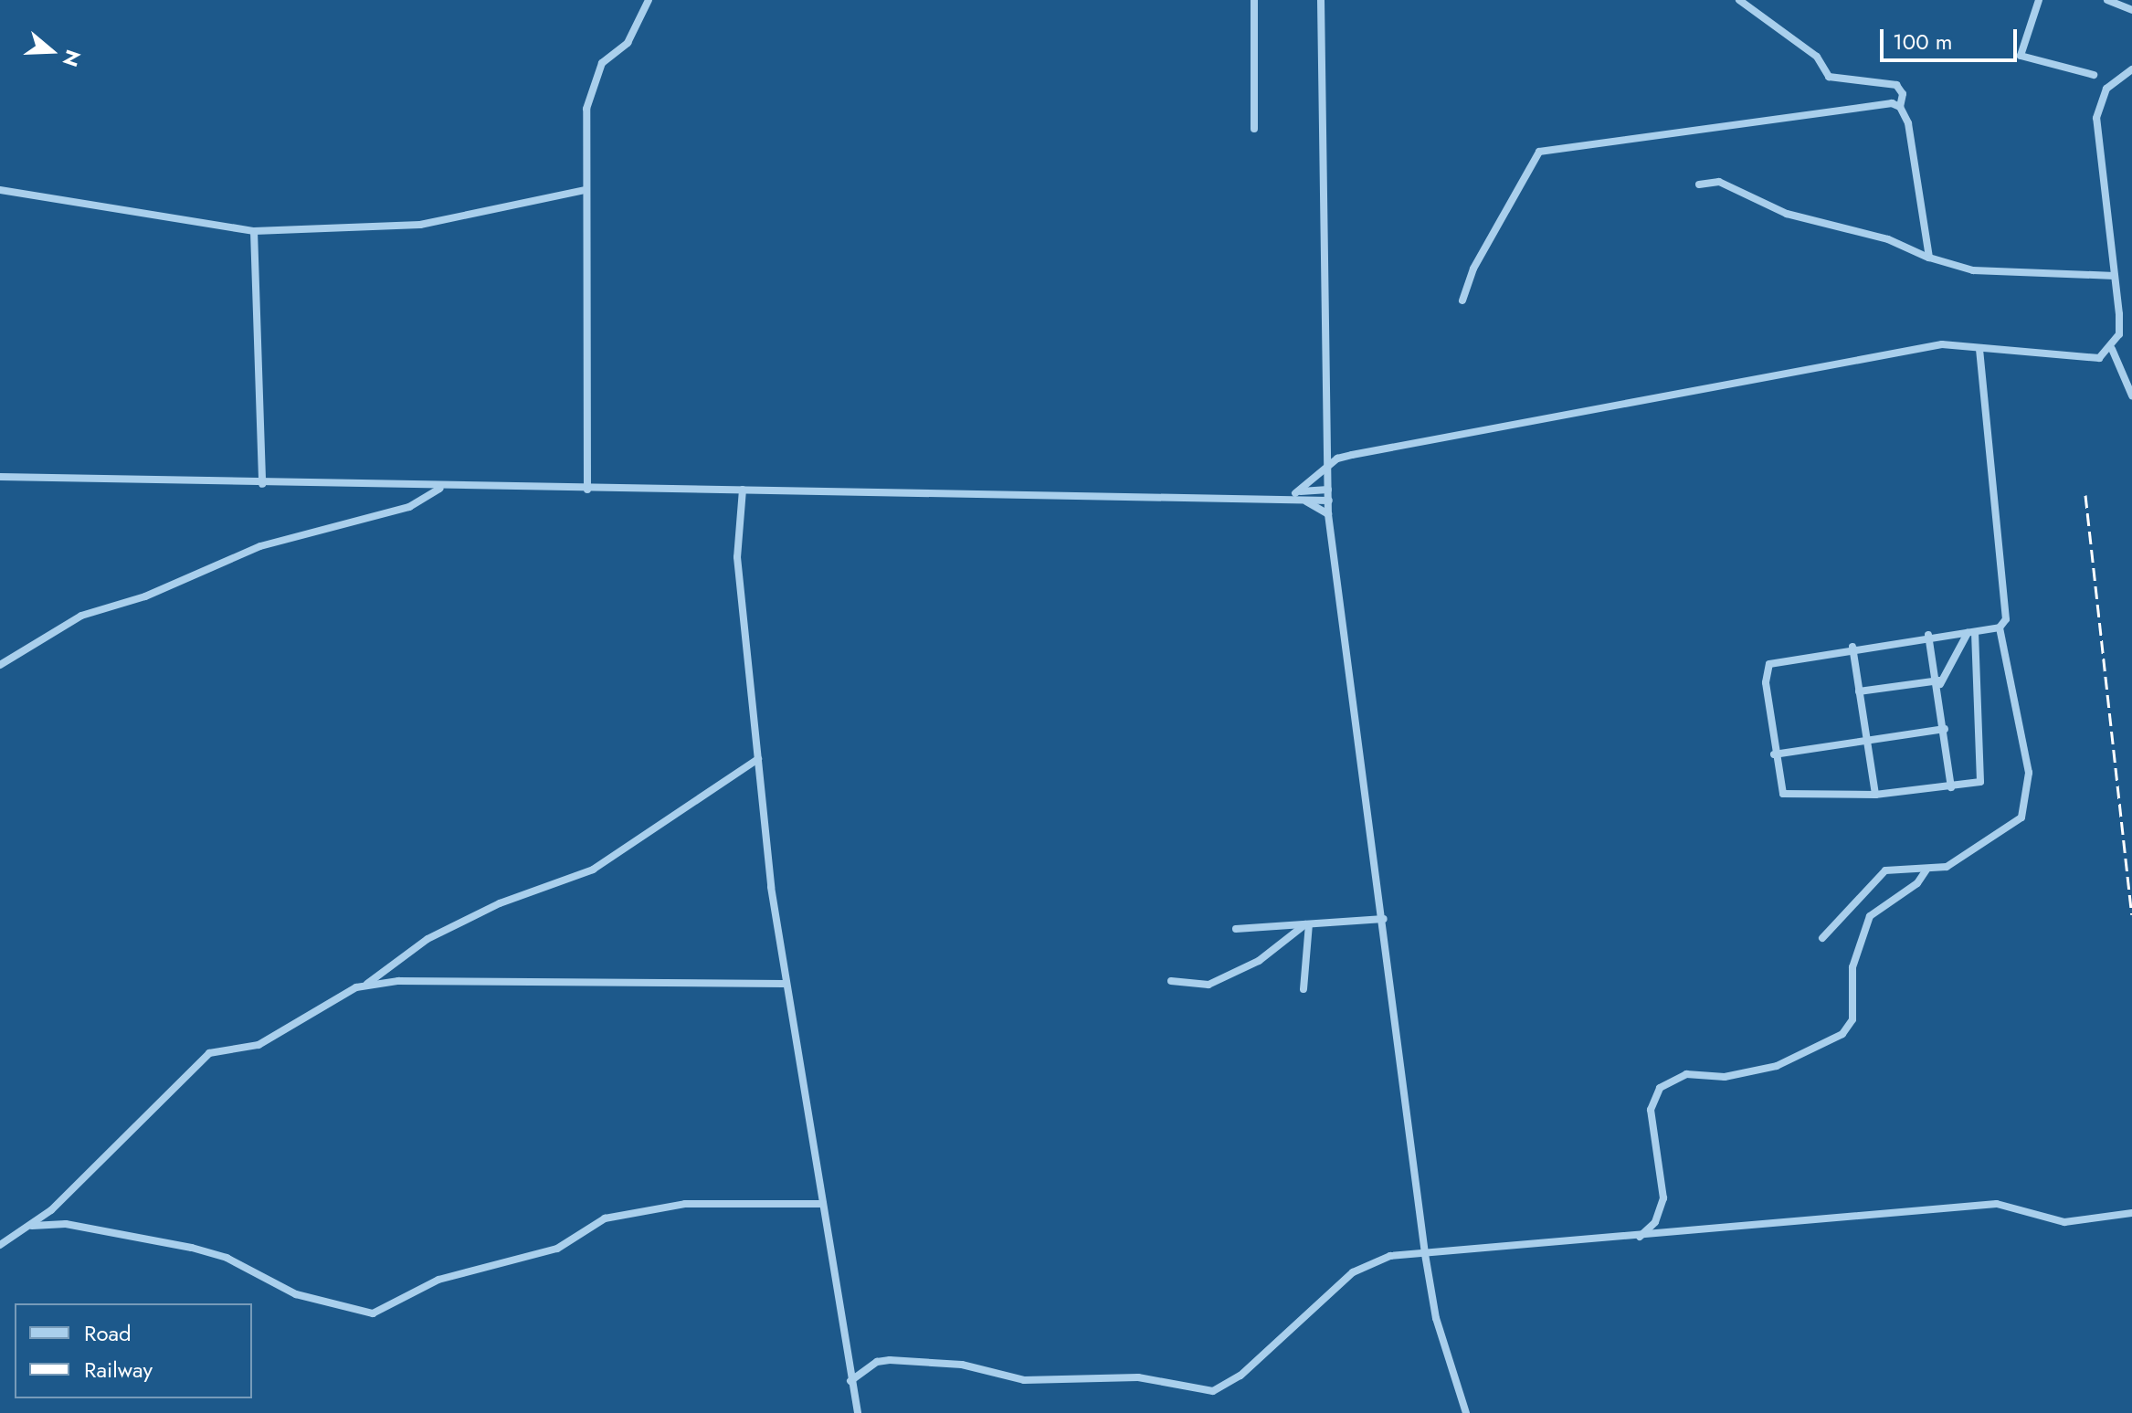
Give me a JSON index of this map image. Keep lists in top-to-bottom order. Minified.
{"legend":["Road","Railway"],"scale_bar":"100 m","north":"right"}
